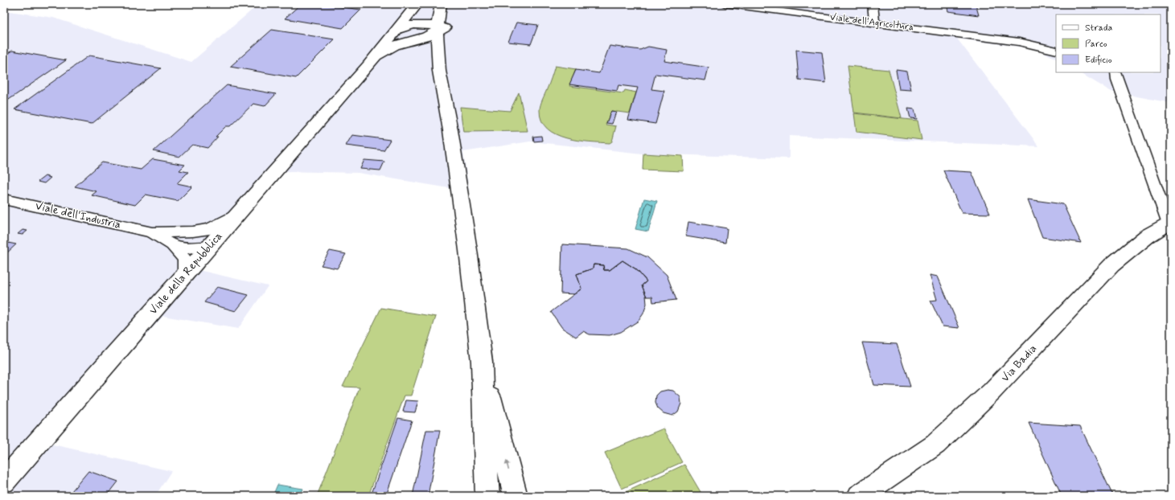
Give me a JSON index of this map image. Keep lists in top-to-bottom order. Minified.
{"streets":{"main road":["Viale della Repubblica","Via Badia"],"street":["Viale dell'Agricoltura","Viale dell'Industria"]},"crossings":[["Viale dell'Industria","Viale della Repubblica"]],"legend":["Strada","Parco","Edificio"]}
